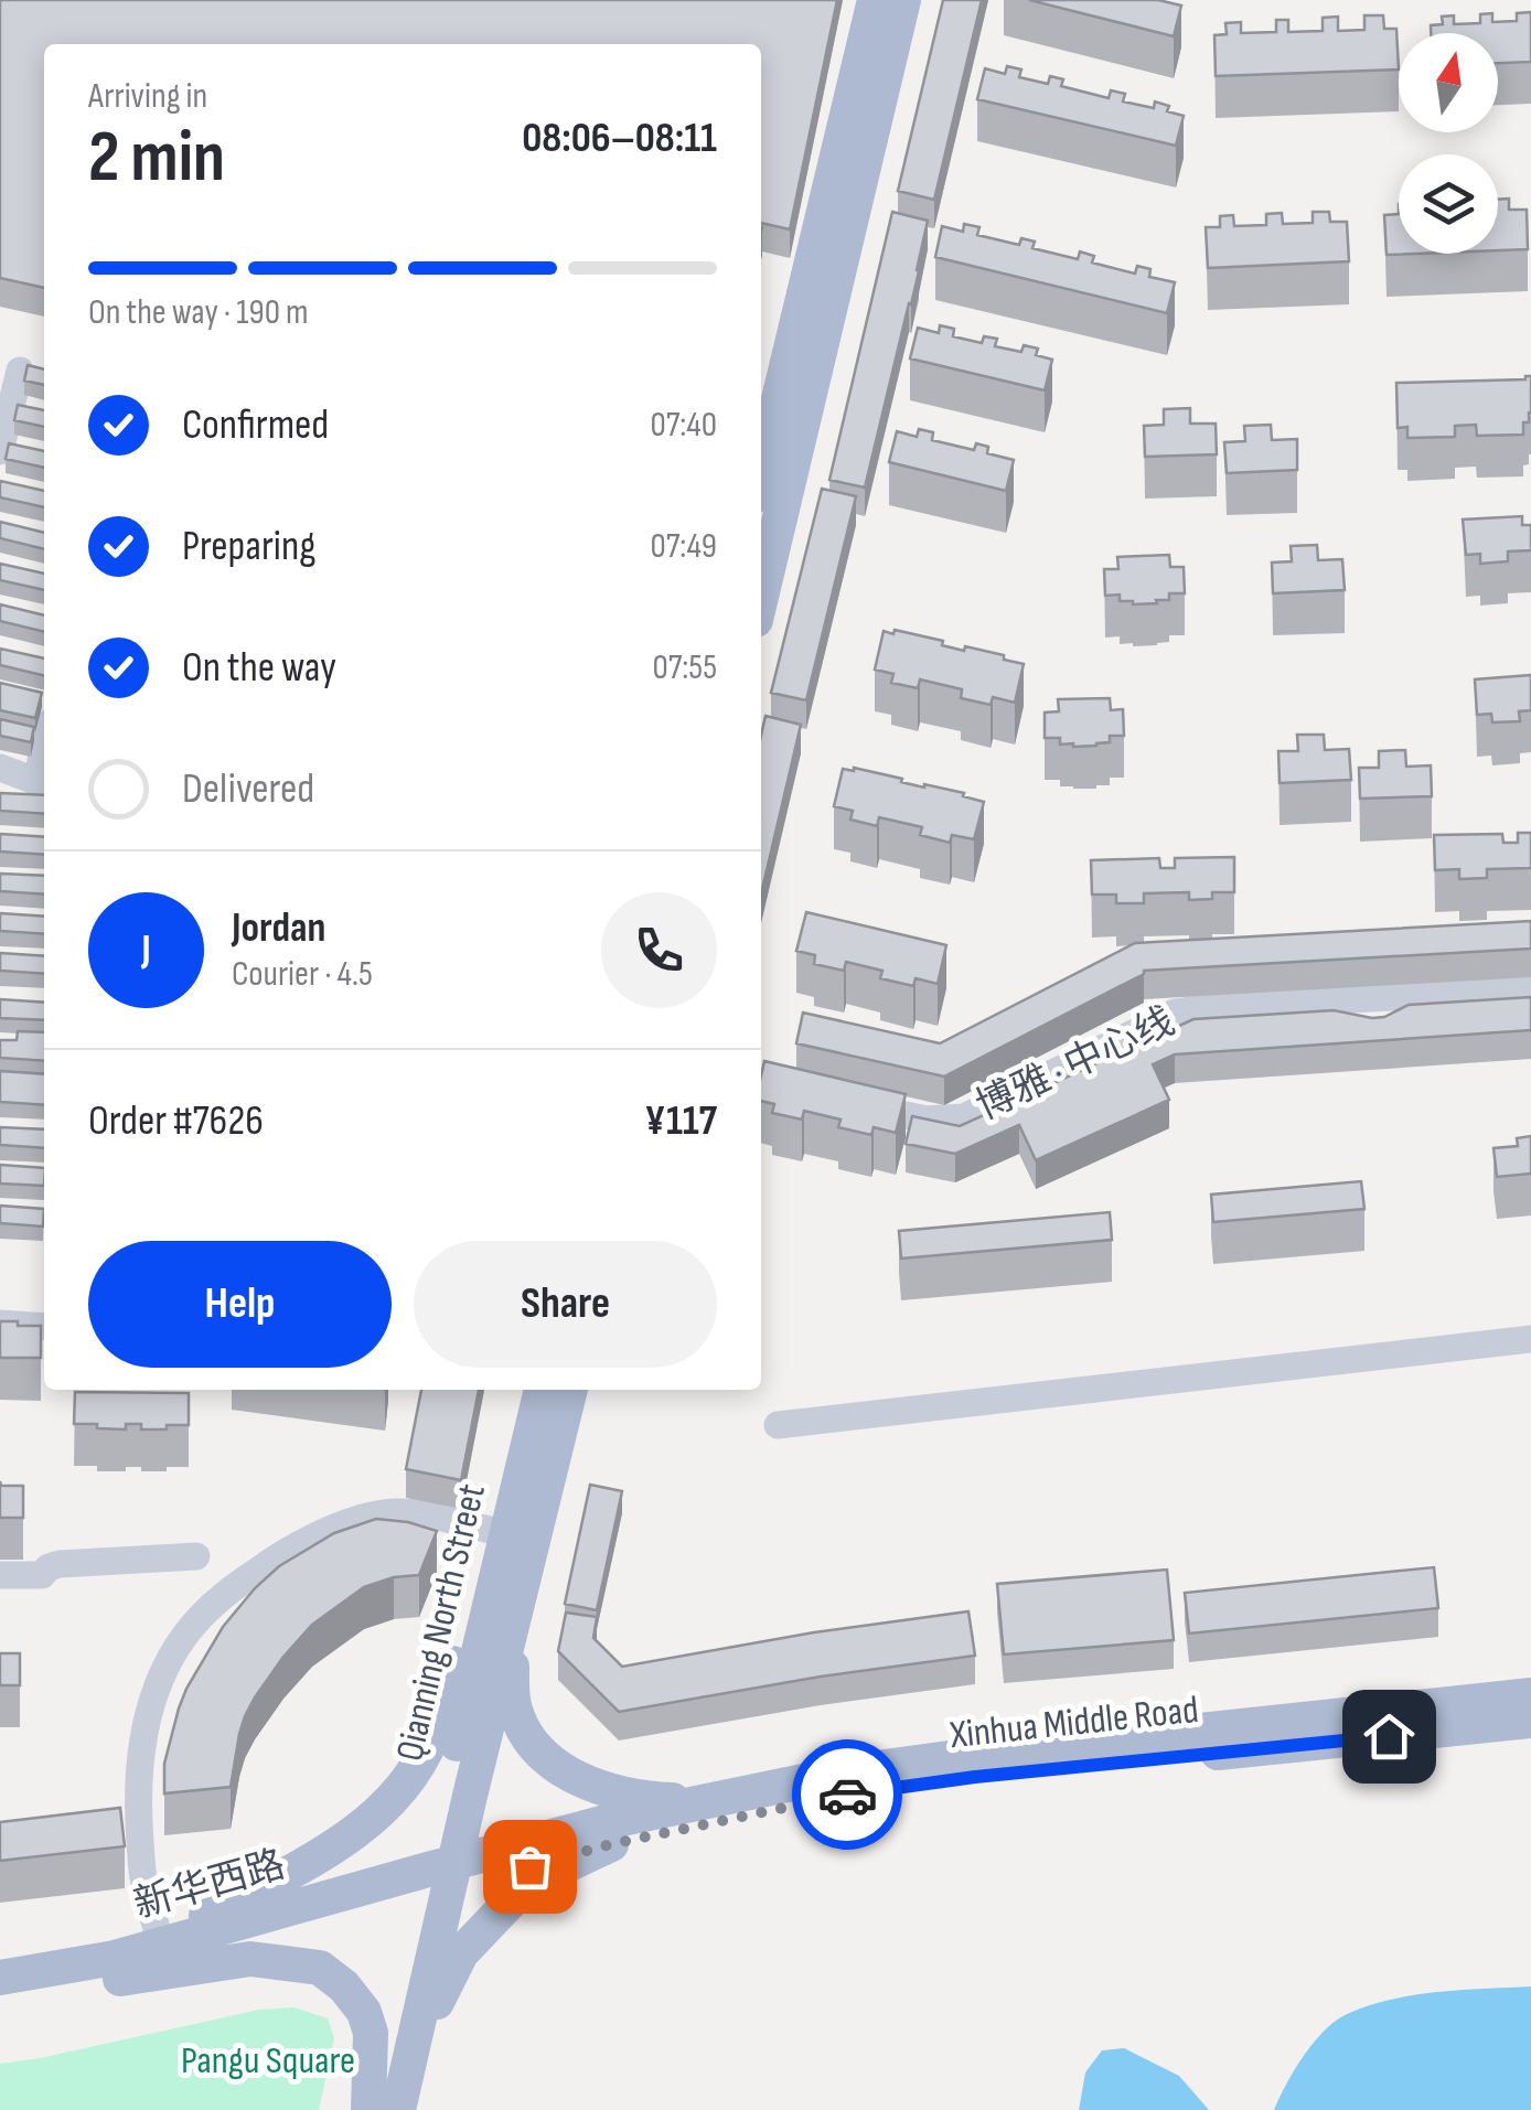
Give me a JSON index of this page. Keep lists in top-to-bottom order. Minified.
{"streets":{"main road":["Qianning North Street","Xinhua Middle Road","新华西路"],"street":["博雅 · 中心线"]},"crossings":[["Qianning North Street","Xinhua Middle Road"],["Qianning North Street","新华西路"],["Xinhua Middle Road","新华西路"]],"parks":["Pangu Square"],"north":"top","page":{"heading":["2 min","Arriving in","08:06–08:11"],"panel":["Jordan","Courier · 4.5","Order #7626","¥117"],"bar":"On the way · 190 m","list":[["Confirmed","07:40"],["Preparing","07:49"],["On the way","07:55"],"Delivered"],"round":"J","buttons":["Help","Share"]}}
